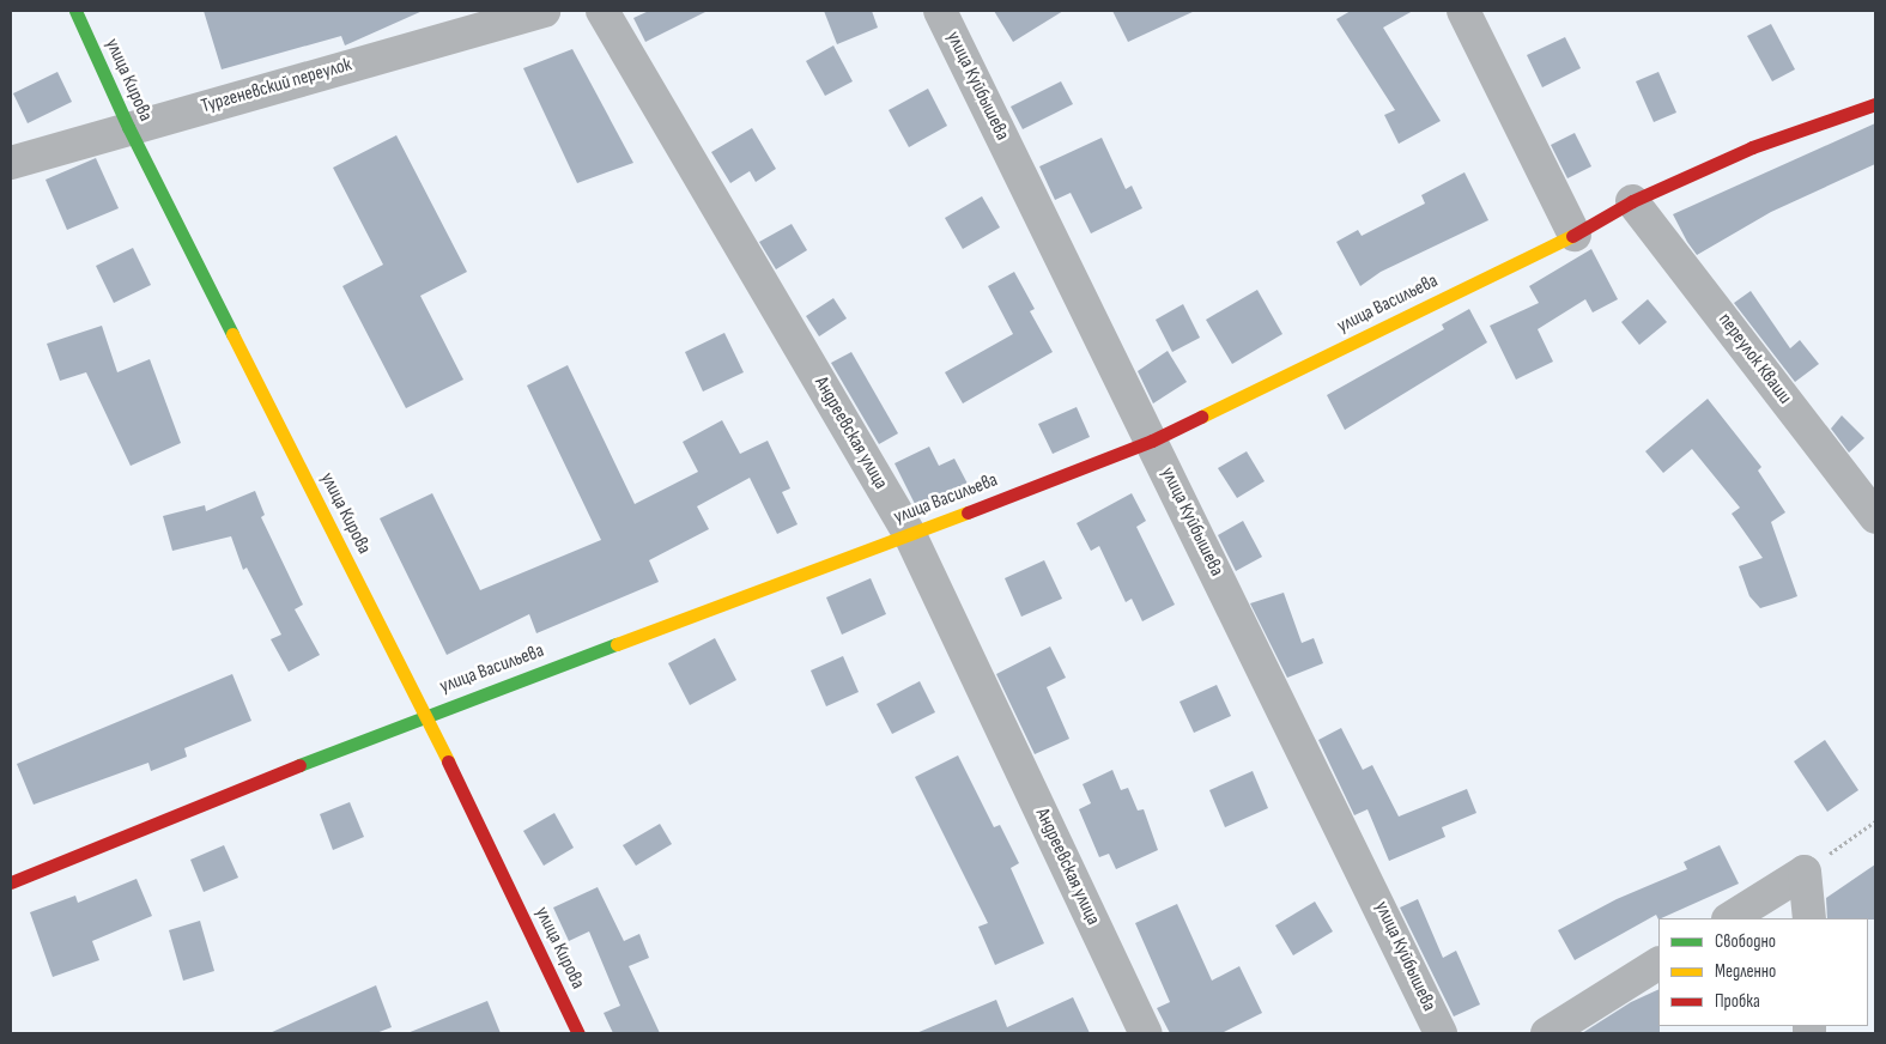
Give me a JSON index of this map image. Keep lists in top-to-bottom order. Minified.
{"streets":{"street":["улица Кирова","Тургеневский переулок","улица Куйбышева","улица Васильева","переулок Кваши","Андреевская улица"]},"crossings":[["улица Кирова","Тургеневский переулок"],["улица Кирова","улица Васильева"],["улица Куйбышева","улица Васильева"],["улица Васильева","переулок Кваши"],["улица Васильева","Андреевская улица"]],"legend":["Свободно","Медленно","Пробка"]}
